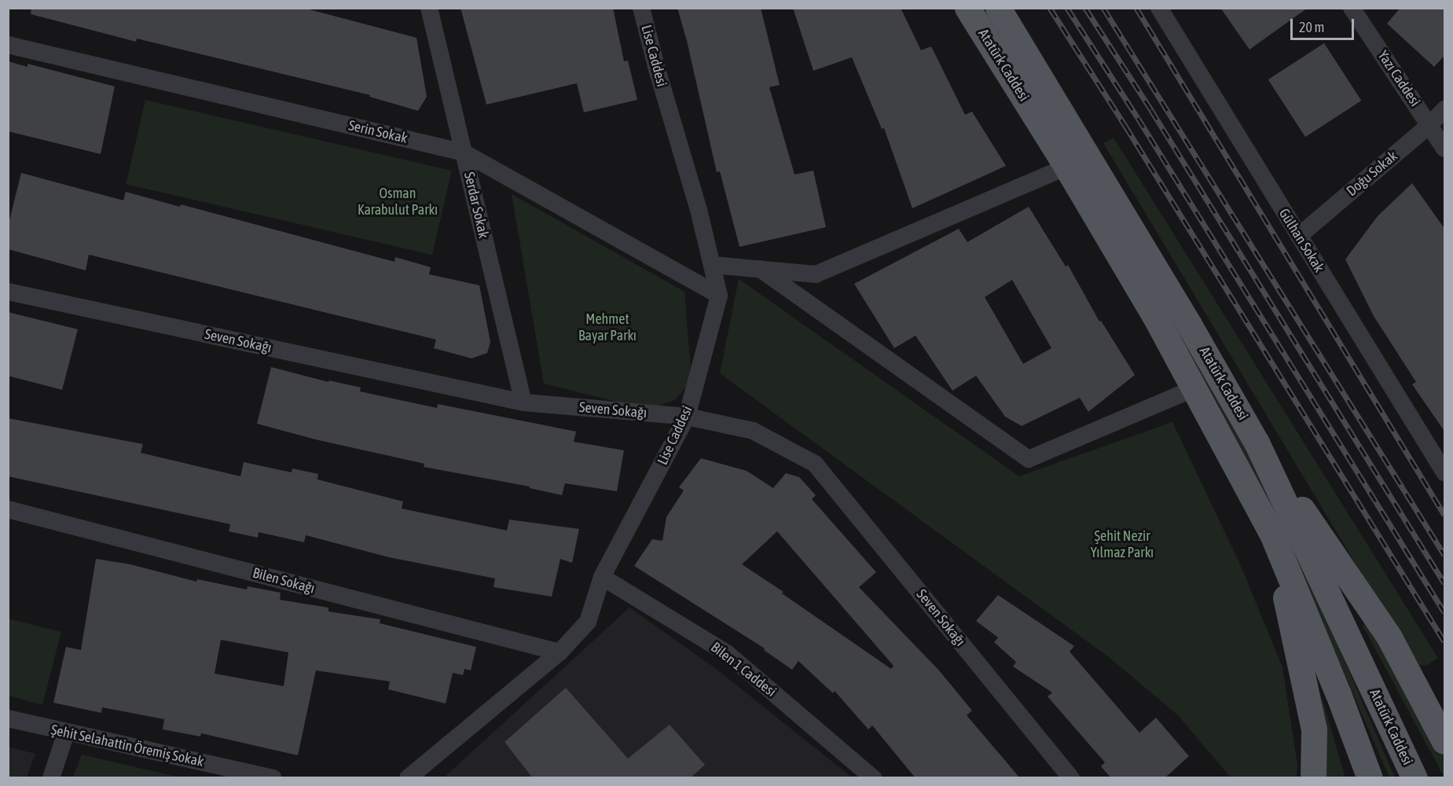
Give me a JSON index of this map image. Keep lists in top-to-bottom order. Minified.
{"streets":{"main road":["Atatürk Caddesi"],"street":["Lise Caddesi","Yazı Caddesi","Serin Sokak","Doğu Sokak","Serdar Sokak","Gülhan Sokak","Seven Sokağı","Bilen Sokağı","Bilen 1 Caddesi","Şehit Selahattin Öremiş Sokak"]},"crossings":[["Lise Caddesi","Serin Sokak"],["Lise Caddesi","Seven Sokağı"],["Lise Caddesi","Bilen Sokağı"],["Lise Caddesi","Bilen 1 Caddesi"],["Yazı Caddesi","Doğu Sokak"],["Serin Sokak","Serdar Sokak"],["Doğu Sokak","Gülhan Sokak"],["Serdar Sokak","Seven Sokağı"]],"parks":["Osman Karabulut Parkı","Mehmet Bayar Parkı","Şehit Nezir Yılmaz Parkı"],"scale_bar":"20 m"}
